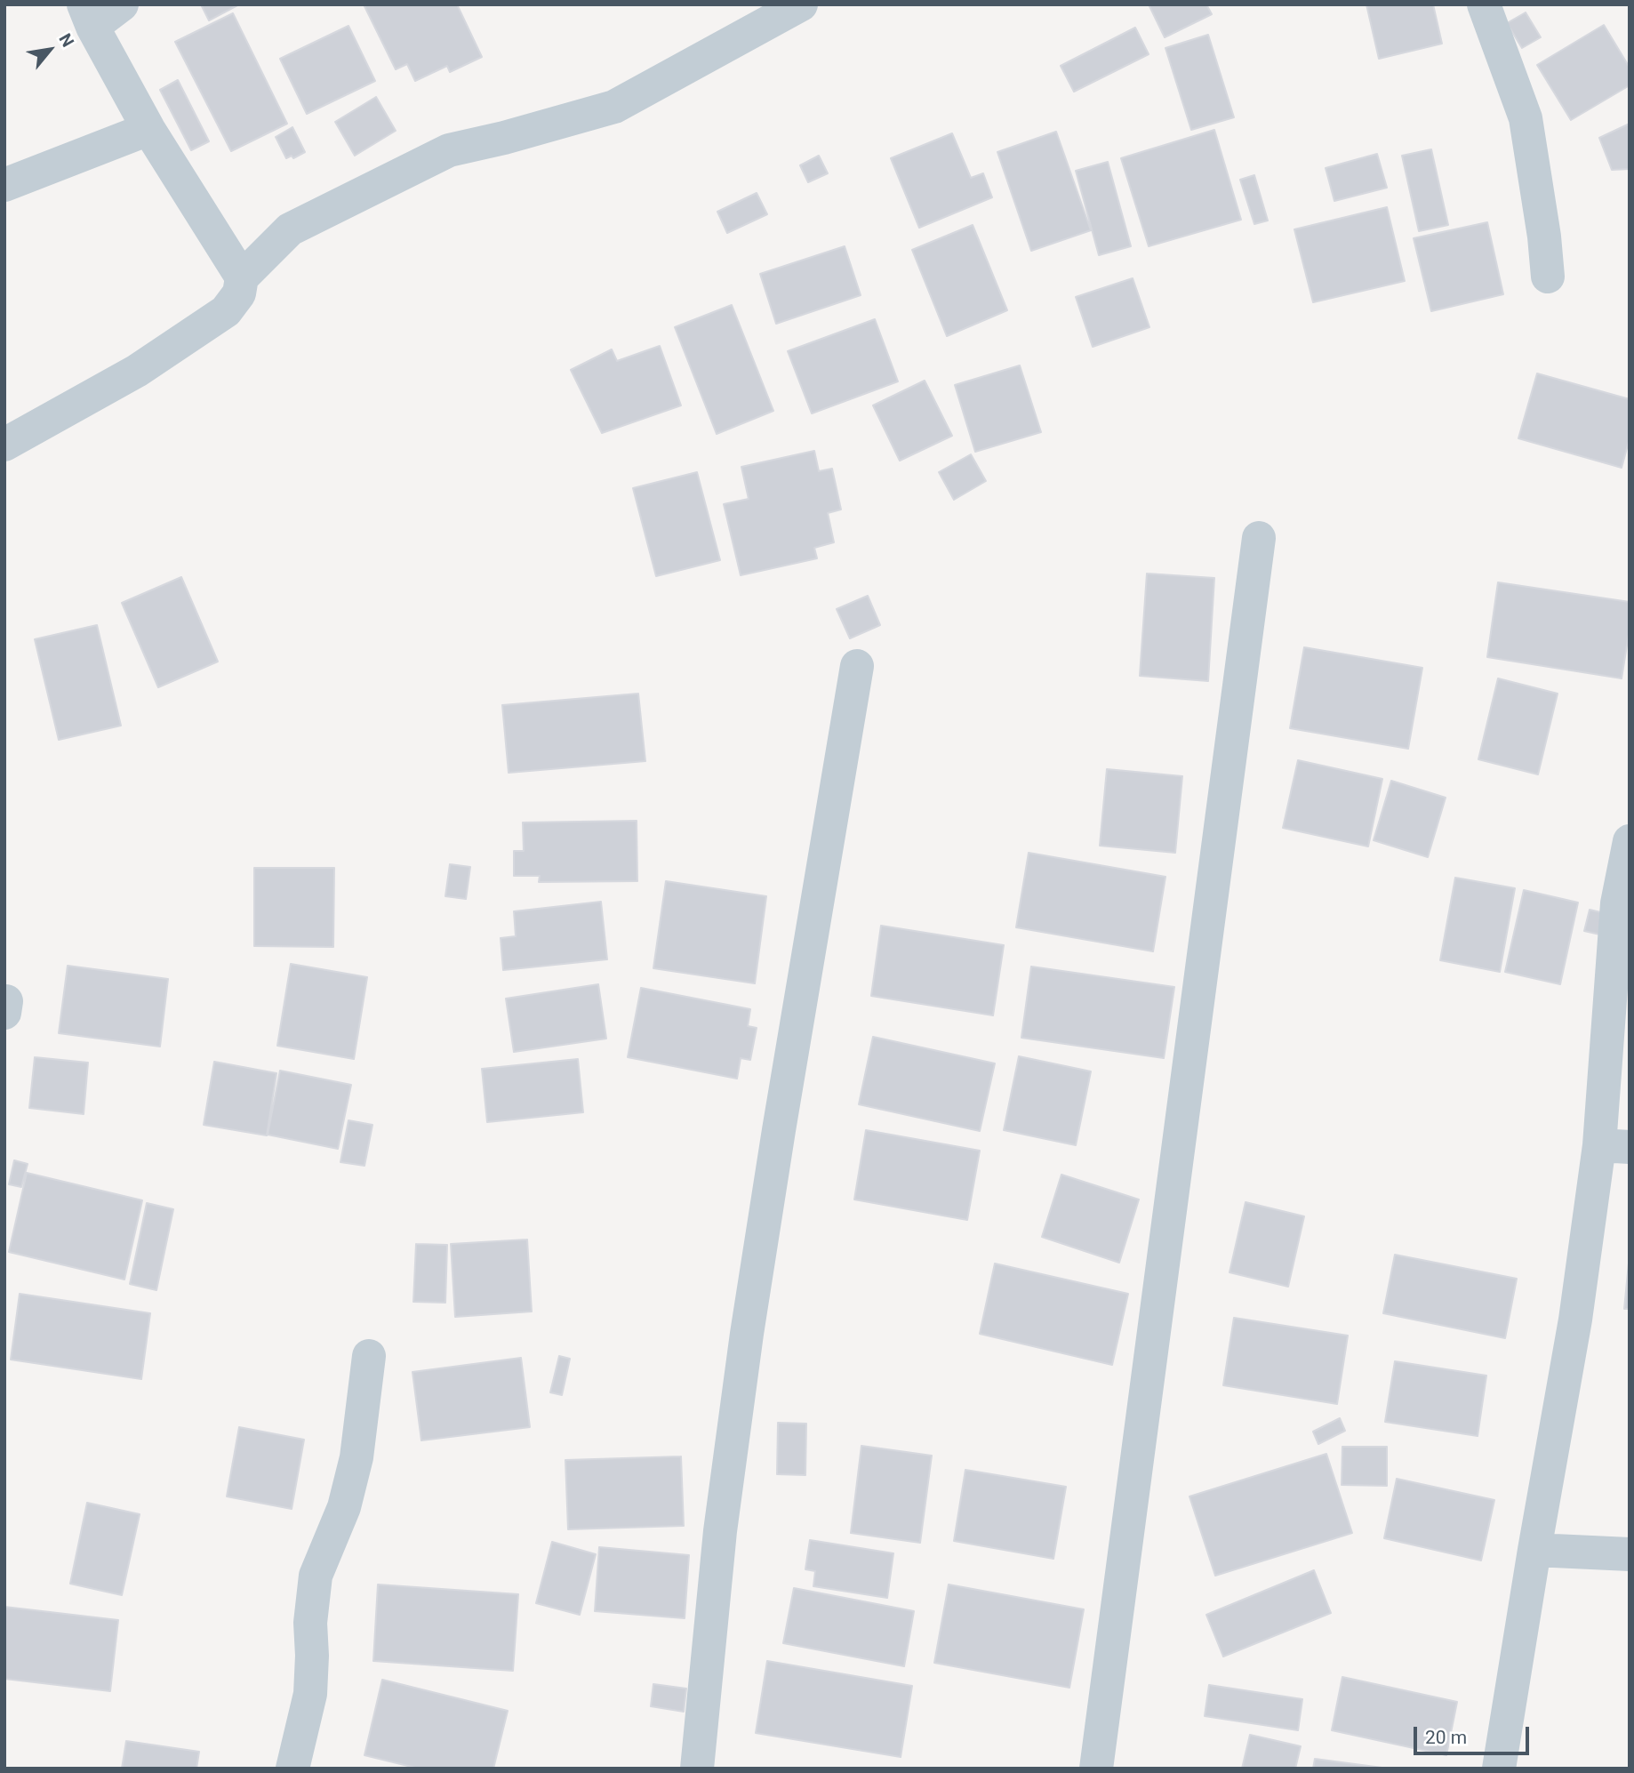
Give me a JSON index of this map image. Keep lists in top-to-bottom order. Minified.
{"scale_bar":"20 m","north":"top right"}
